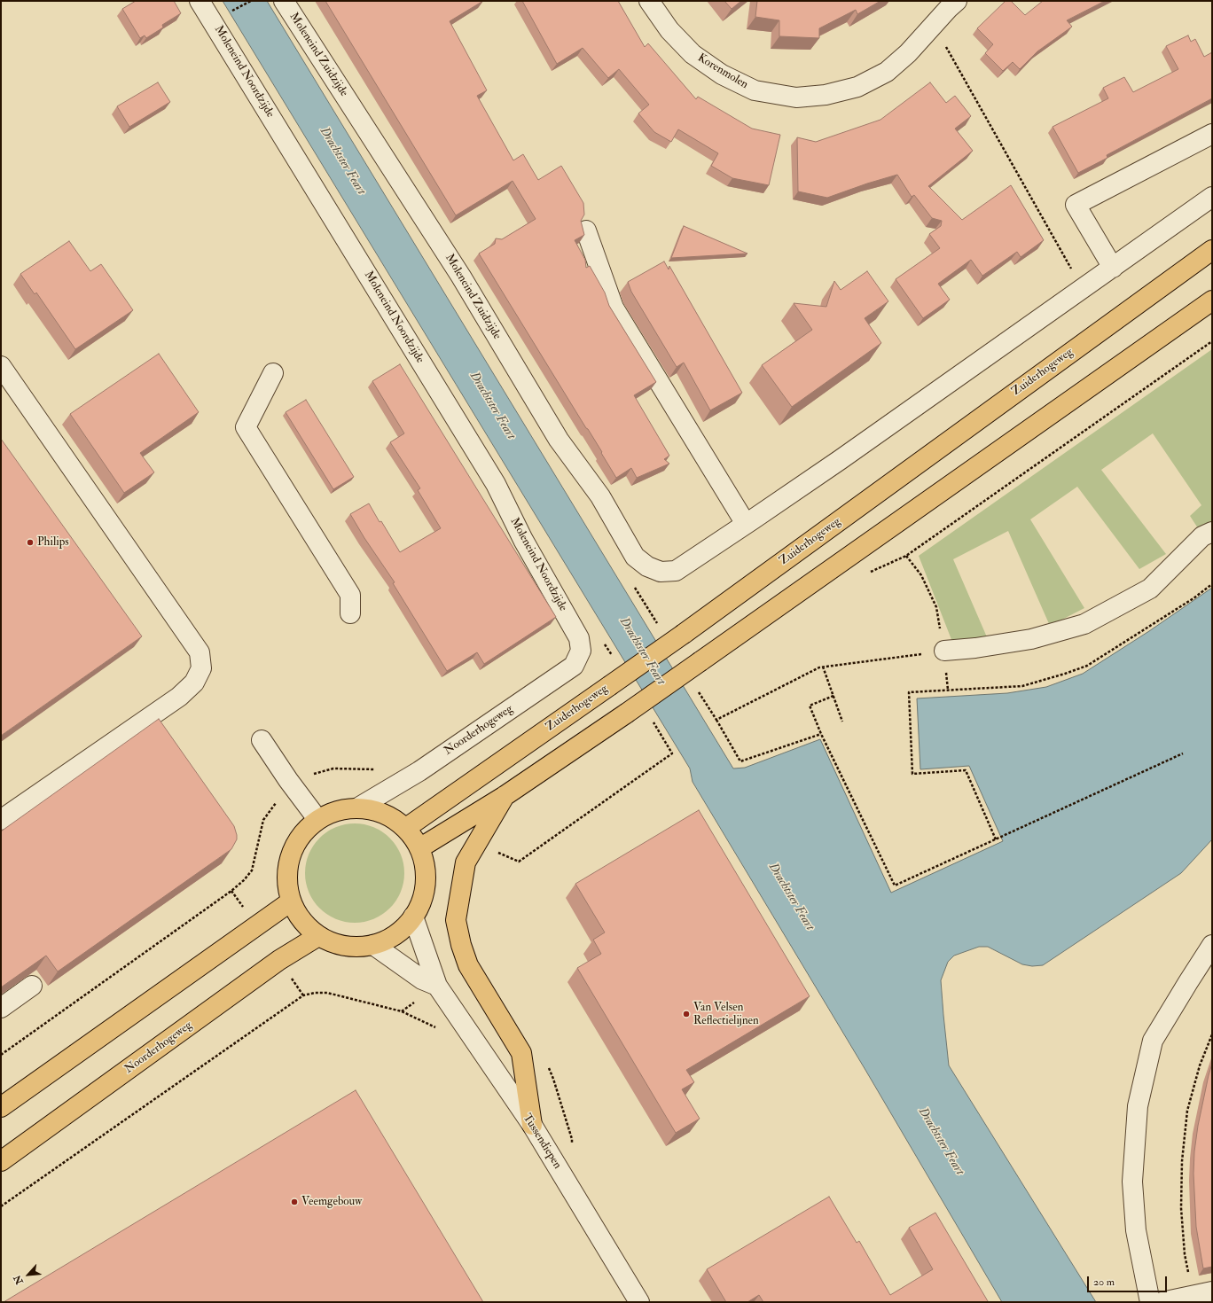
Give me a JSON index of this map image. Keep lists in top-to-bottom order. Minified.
{"streets":{"main road":["Zuiderhogeweg","Noorderhogeweg"],"street":["Moleneind Zuidzijde","Moleneind Noordzijde","Korenmolen","Tussendiepen"]},"crossings":[["Moleneind Noordzijde","Noorderhogeweg"]],"water":["Drachtster Feart"],"places":["Philips","Van Velsen Reflectielijnen","Veemgebouw"],"scale_bar":"20 m","north":"bottom left"}
